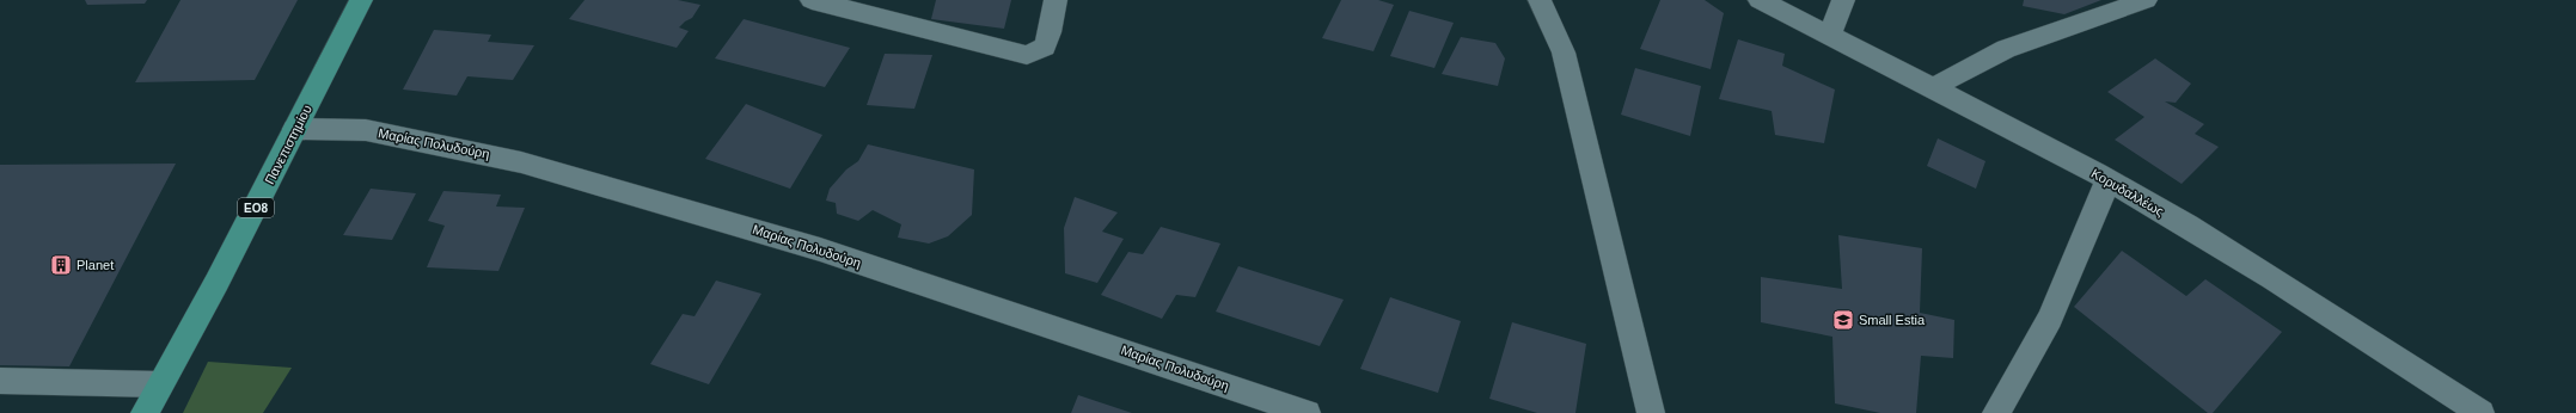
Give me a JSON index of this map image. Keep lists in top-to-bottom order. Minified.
{"streets":{"main road":["Πανεπιστημίου","ΕΟ8"],"street":["Μαρίας Πολυδούρη","Κορυδαλλέως"]},"crossings":[["Μαρίας Πολυδούρη","Πανεπιστημίου"]],"places":{"building":["Planet"],"school or university":["Small Estia"]}}
